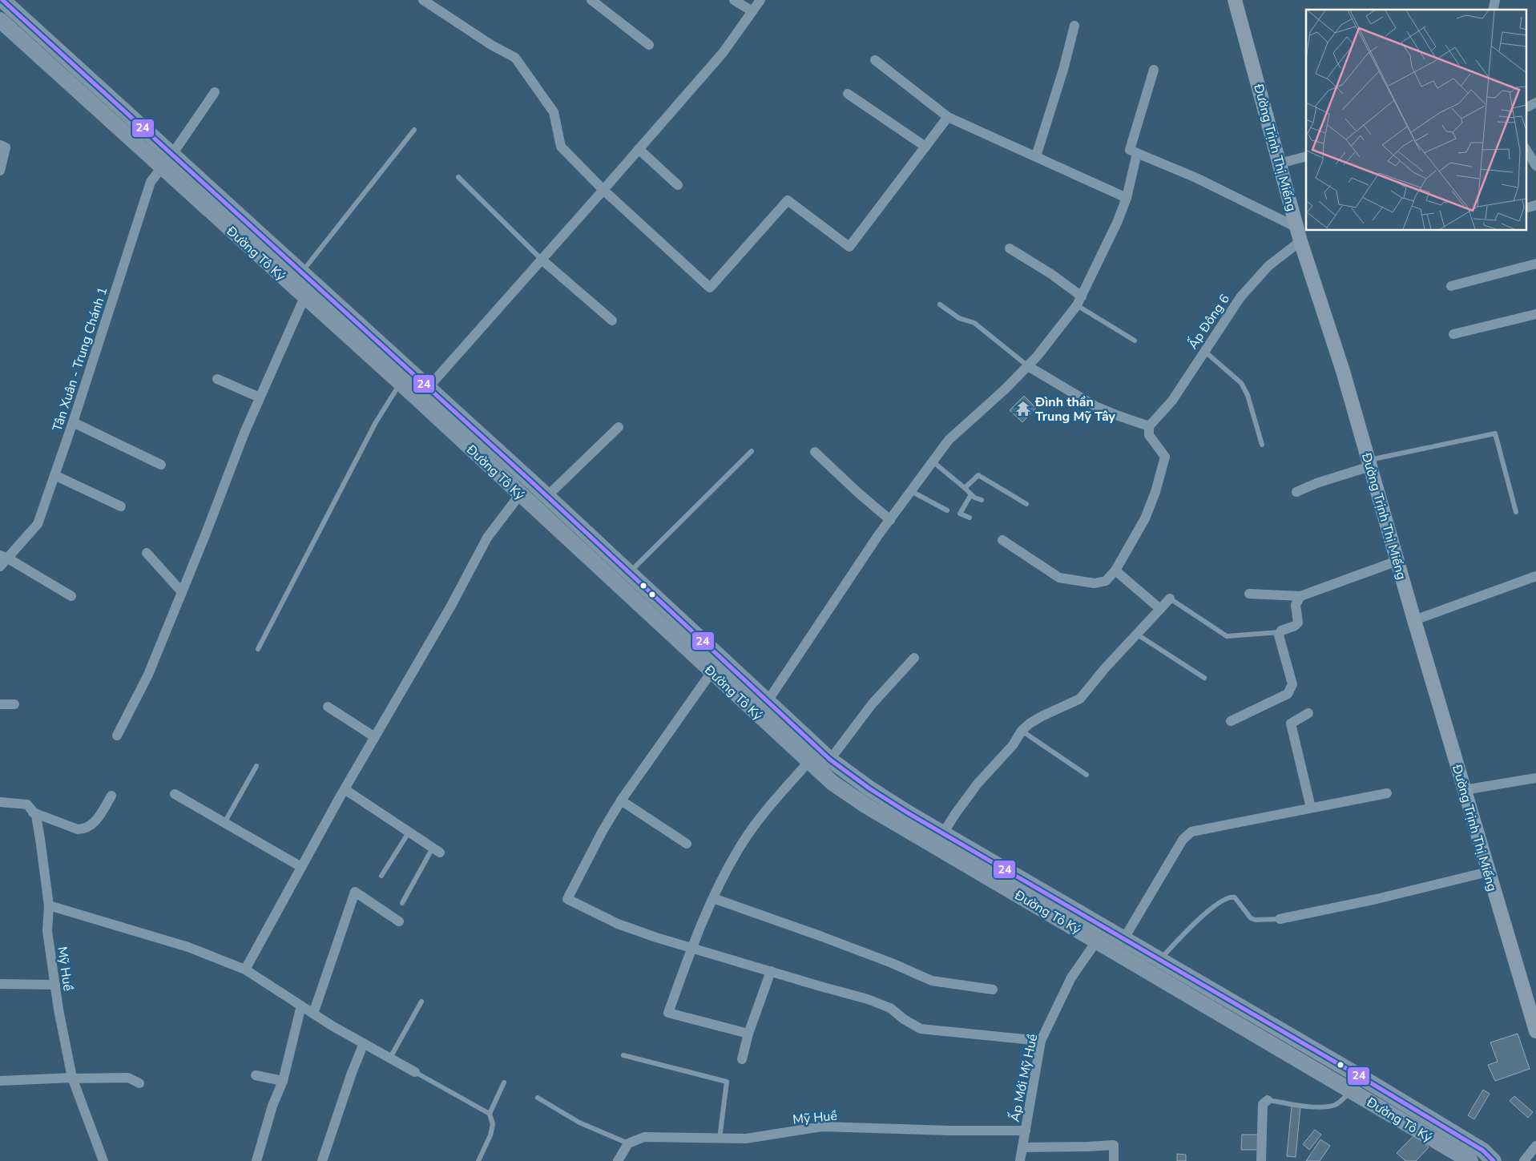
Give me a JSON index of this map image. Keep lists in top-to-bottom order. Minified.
{"streets":{"main road":["Đường Trịnh Thị Miếng","Đường Tô Ký"],"street":["Ấp Đông 6","Tân Xuân - Trung Chánh 1","Mỹ Huề","Ấp Mới Mỹ Huề"]},"crossings":[["Đường Trịnh Thị Miếng","Ấp Đông 6"],["Đường Tô Ký","Tân Xuân - Trung Chánh 1"],["Đường Tô Ký","Ấp Mới Mỹ Huề"],["Mỹ Huề","Ấp Mới Mỹ Huề"]],"places":{"temple":["Đình thần Trung Mỹ Tây"]},"lines":["transit line 24"]}
